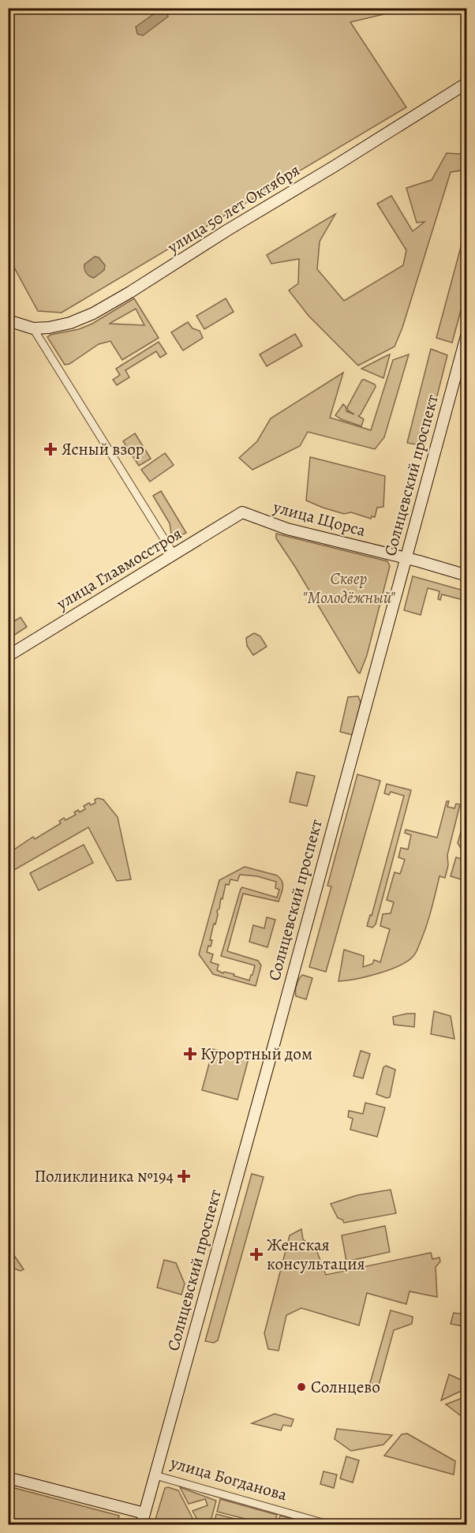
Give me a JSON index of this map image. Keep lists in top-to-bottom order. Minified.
{"streets":{"street":["улица 50 лет Октября","Солнцевский проспект","улица Щорса","улица Главмосстроя","улица Богданова"]},"crossings":[["Солнцевский проспект","улица Щорса"],["Солнцевский проспект","улица Богданова"],["улица Щорса","улица Главмосстроя"]],"parks":["Сквер \"Молодёжный\""],"places":{"health":["Ясный взор","Курортный дом","Поликлиника №194","Женская консультация"],"other":["Солнцево"]}}
